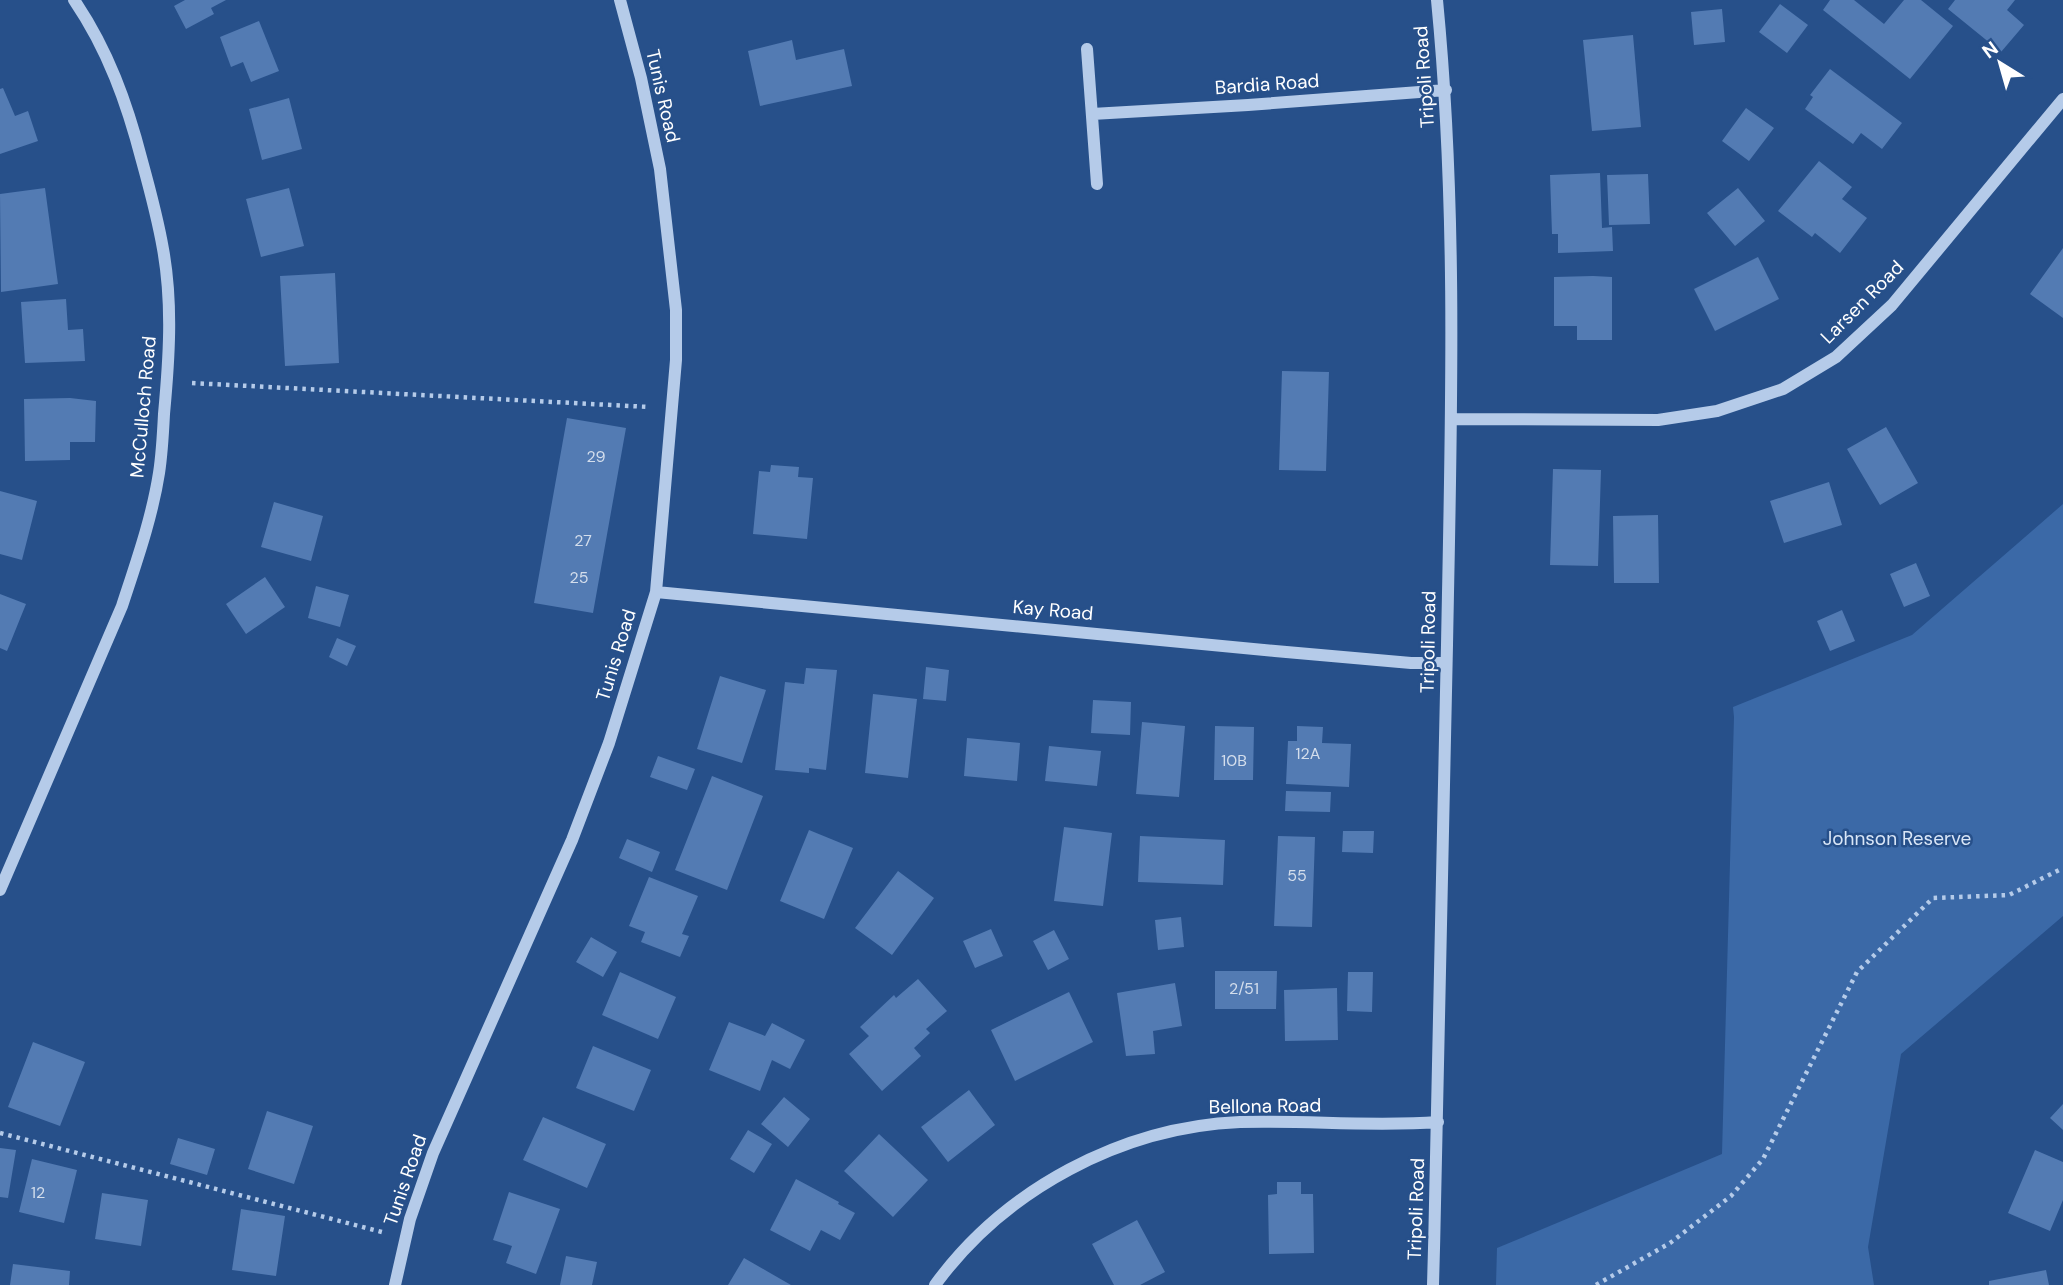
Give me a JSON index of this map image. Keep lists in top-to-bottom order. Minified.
{"streets":{"street":["Tripoli Road","Bardia Road","Tunis Road","Larsen Road","McCulloch Road","Kay Road","Bellona Road"]},"crossings":[["Tripoli Road","Bardia Road"],["Tripoli Road","Larsen Road"],["Tripoli Road","Kay Road"],["Tripoli Road","Bellona Road"],["Tunis Road","Kay Road"]],"parks":["Johnson Reserve"],"house_numbers":["29","27","25","12A","10B","55","2/51","12"],"north":"top left"}
